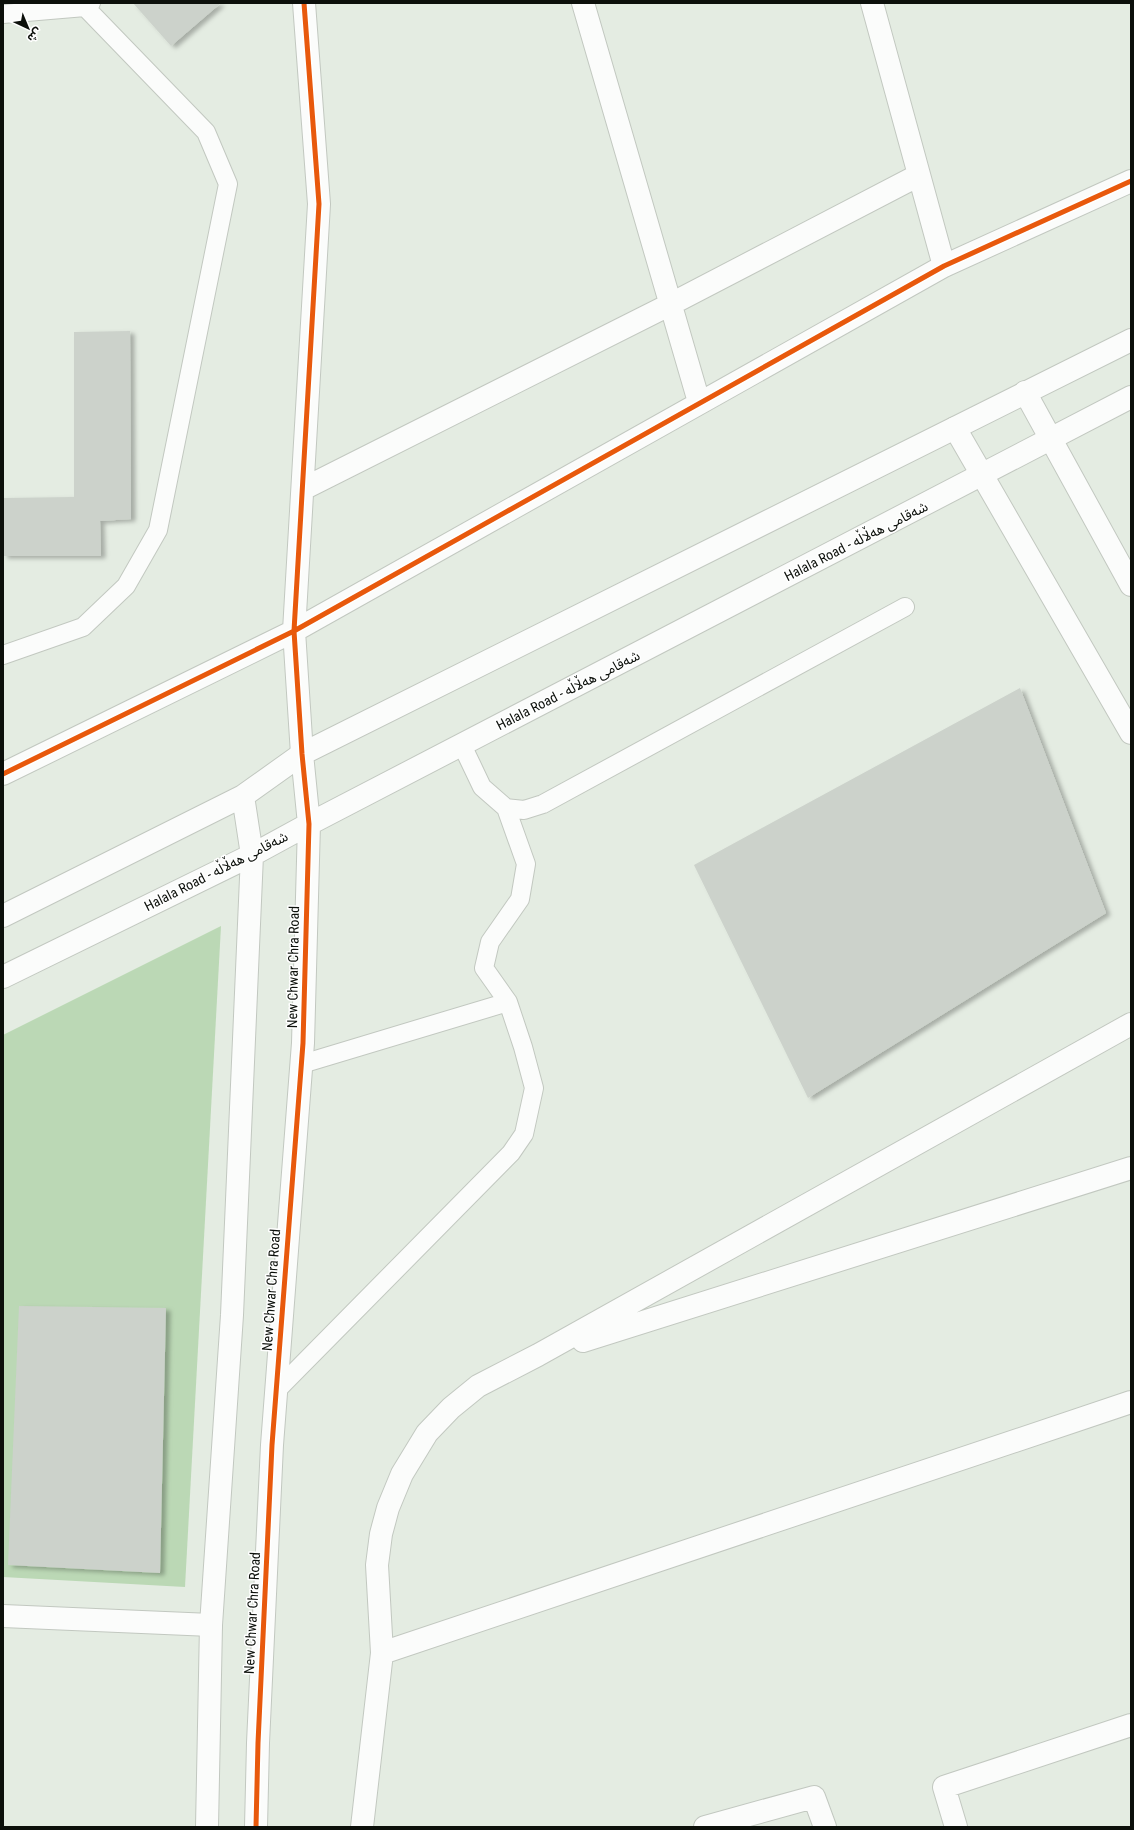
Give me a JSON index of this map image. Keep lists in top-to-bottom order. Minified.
{"streets":{"street":["Halala Road - شەقامی هەڵاڵە","New Chwar Chra Road"]},"crossings":[["Halala Road - شەقامی هەڵاڵە","New Chwar Chra Road"]],"north":"bottom right"}
